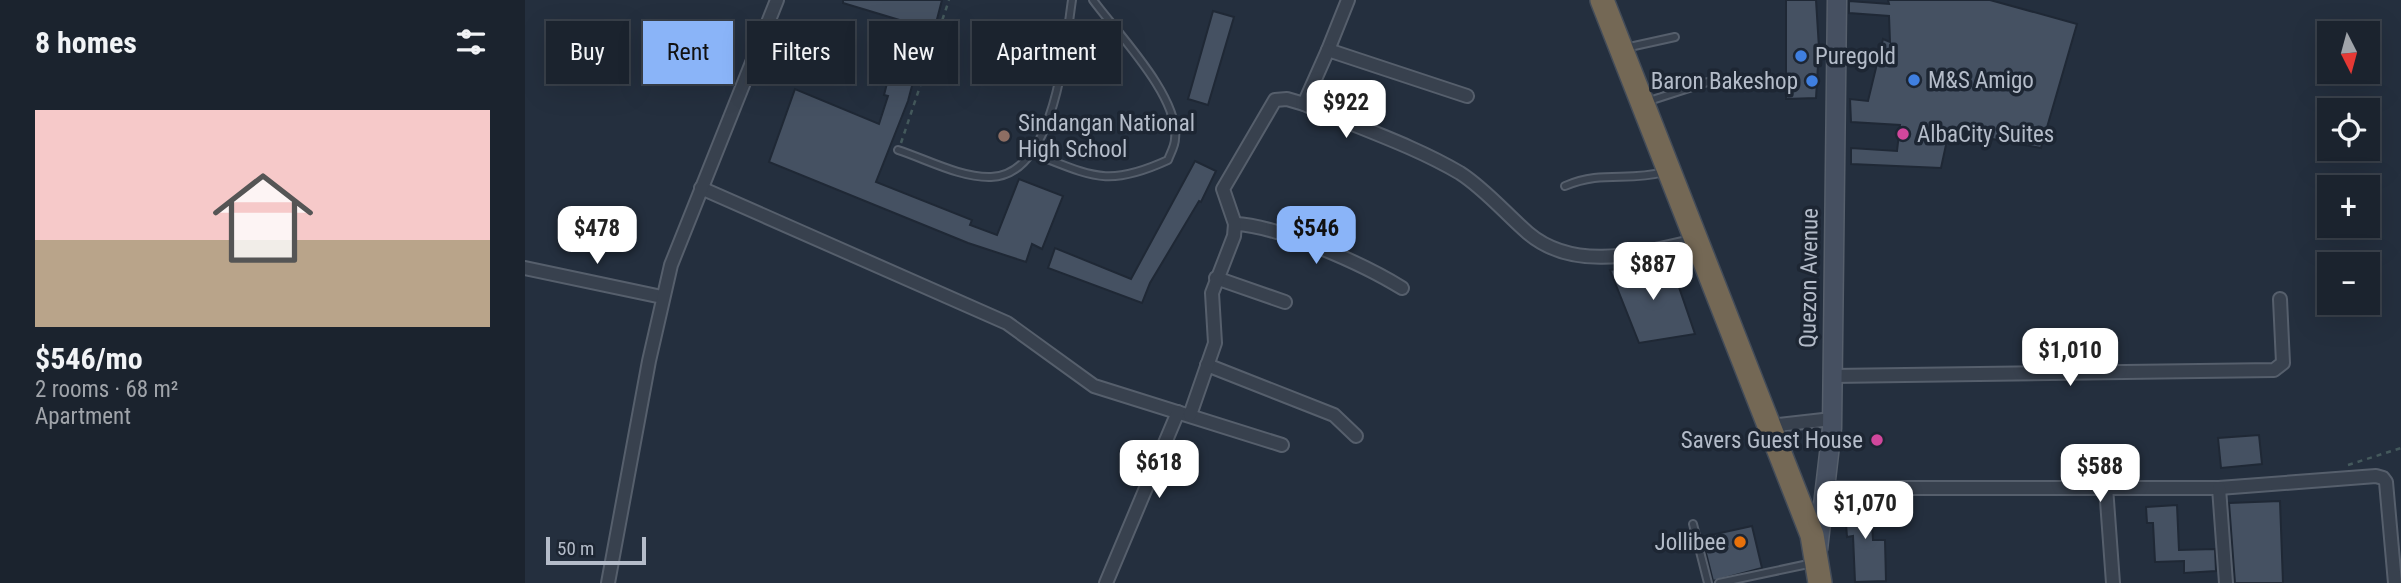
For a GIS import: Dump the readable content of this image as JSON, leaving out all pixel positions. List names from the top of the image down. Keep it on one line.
{"streets":{"street":["Quezon Avenue"]},"places":["Puregold","M&S Amigo","Baron Bakeshop","AlbaCity Suites","Sindangan National High School","Savers Guest House","Jollibee"],"scale_bar":"50 m","north":"bottom","page":{"heading":"8 homes","map_buttons":["+","−"],"chip":["Buy","Rent","Filters","New","Apartment"],"price":["$922","$478","$546","$887","$1,010","$618","$588","$1,070"],"list":[{"name":"$546/mo","note":"2 rooms · 68 m² · Apartment"}],"scale":"50 m"}}
